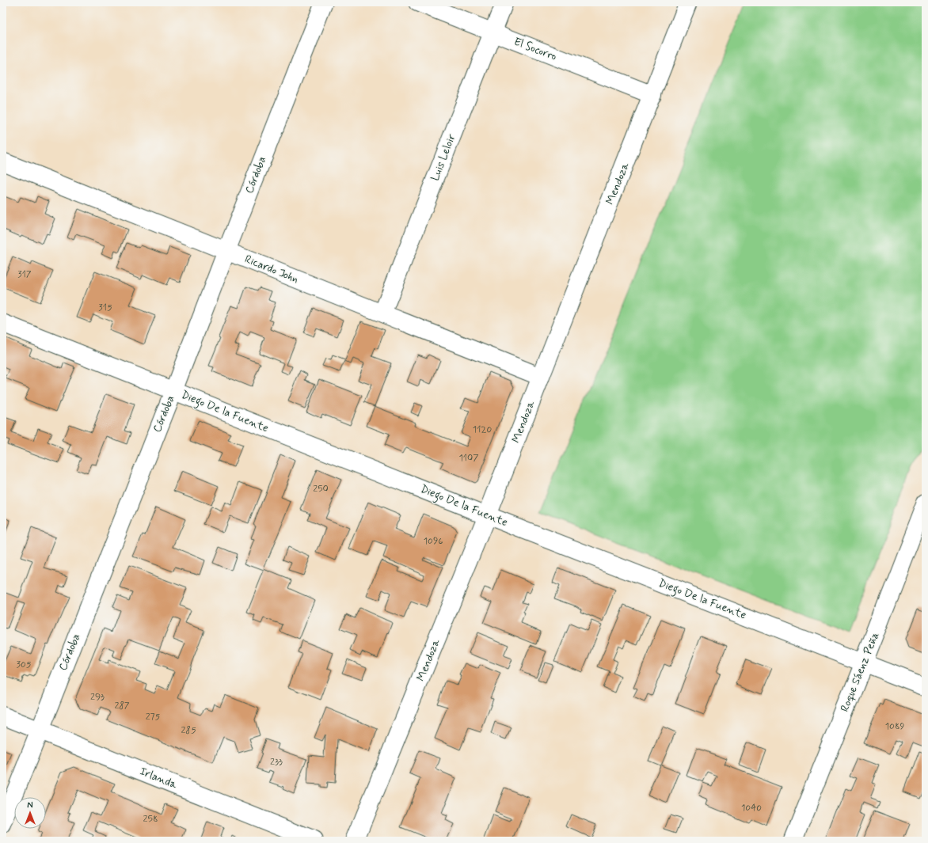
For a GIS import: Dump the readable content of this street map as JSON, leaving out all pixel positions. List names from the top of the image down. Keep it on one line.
{"streets":{"street":["El Socorro","Luis Leloir","Córdoba","Mendoza","Ricardo John","Diego De la Fuente","Roque Sáenz Peña","Irlanda"]},"crossings":[["El Socorro","Luis Leloir"],["El Socorro","Mendoza"],["Luis Leloir","Ricardo John"],["Córdoba","Ricardo John"],["Córdoba","Diego De la Fuente"],["Córdoba","Irlanda"],["Mendoza","Ricardo John"],["Mendoza","Diego De la Fuente"],["Diego De la Fuente","Roque Sáenz Peña"]],"house_numbers":["317","315","1120","1107","250","1096","305","293","287","275","1089","285","233","1040","258"],"north":"top"}
